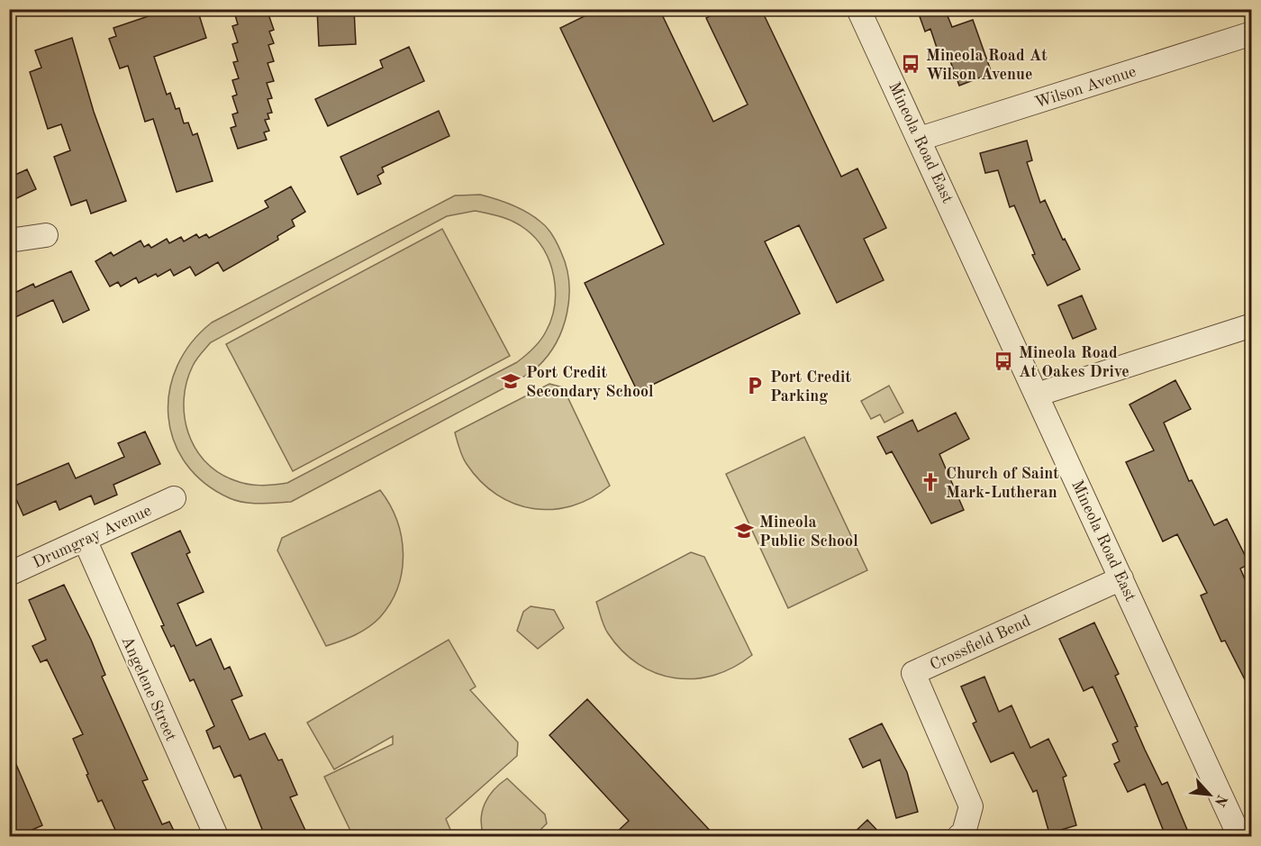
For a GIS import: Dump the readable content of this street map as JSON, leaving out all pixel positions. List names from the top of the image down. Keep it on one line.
{"streets":{"street":["Wilson Avenue","Mineola Road East","Drumgray Avenue","Crossfield Bend","Angelene Street"]},"crossings":[["Wilson Avenue","Mineola Road East"],["Mineola Road East","Crossfield Bend"],["Drumgray Avenue","Angelene Street"]],"places":{"bus stop":["Mineola Road At Wilson Avenue","Mineola Road At Oakes Drive"],"school or university":["Port Credit Secondary School","Mineola Public School"],"parking":["Port Credit Parking"],"church":["Church of Saint Mark-Lutheran"]},"north":"bottom right"}
